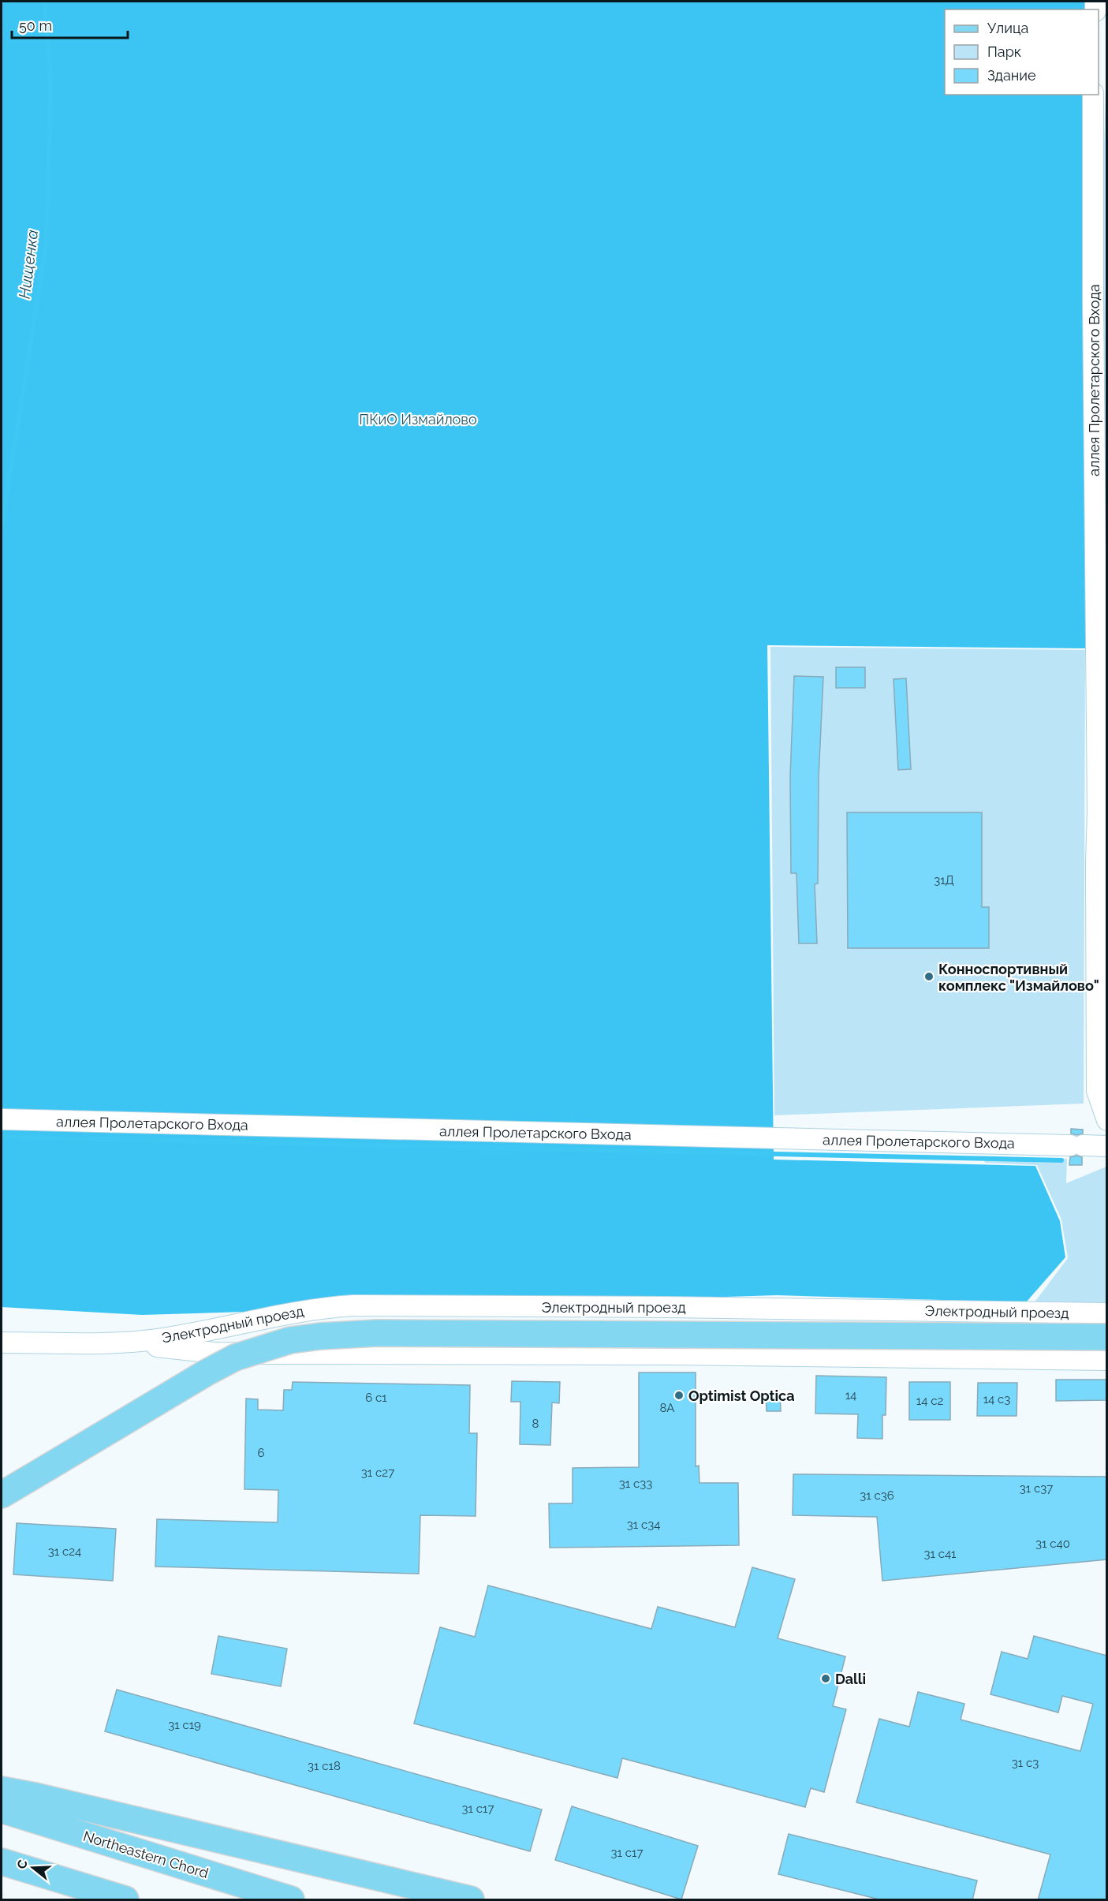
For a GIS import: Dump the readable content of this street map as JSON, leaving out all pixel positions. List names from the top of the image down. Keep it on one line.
{"streets":{"main road":["Northeastern Chord"],"street":["аллея Пролетарского Входа","Электродный проезд"]},"water":["Нищенка"],"parks":["ПКиО Измайлово"],"places":["Конноспортивный комплекс \"Измайлово\"","Optimist Optica","Dalli"],"house_numbers":["31Д","14","6 с1","14 с3","14 с2","8А","8","6","31 с27","31 с33","31 с37","31 с36","31 с34","31 с40","31 с24","31 с41","31 с19","31 с3","31 с18","31 с17","31 с17"],"legend":["Улица","Парк","Здание"],"scale_bar":"50 m","north":"left"}
